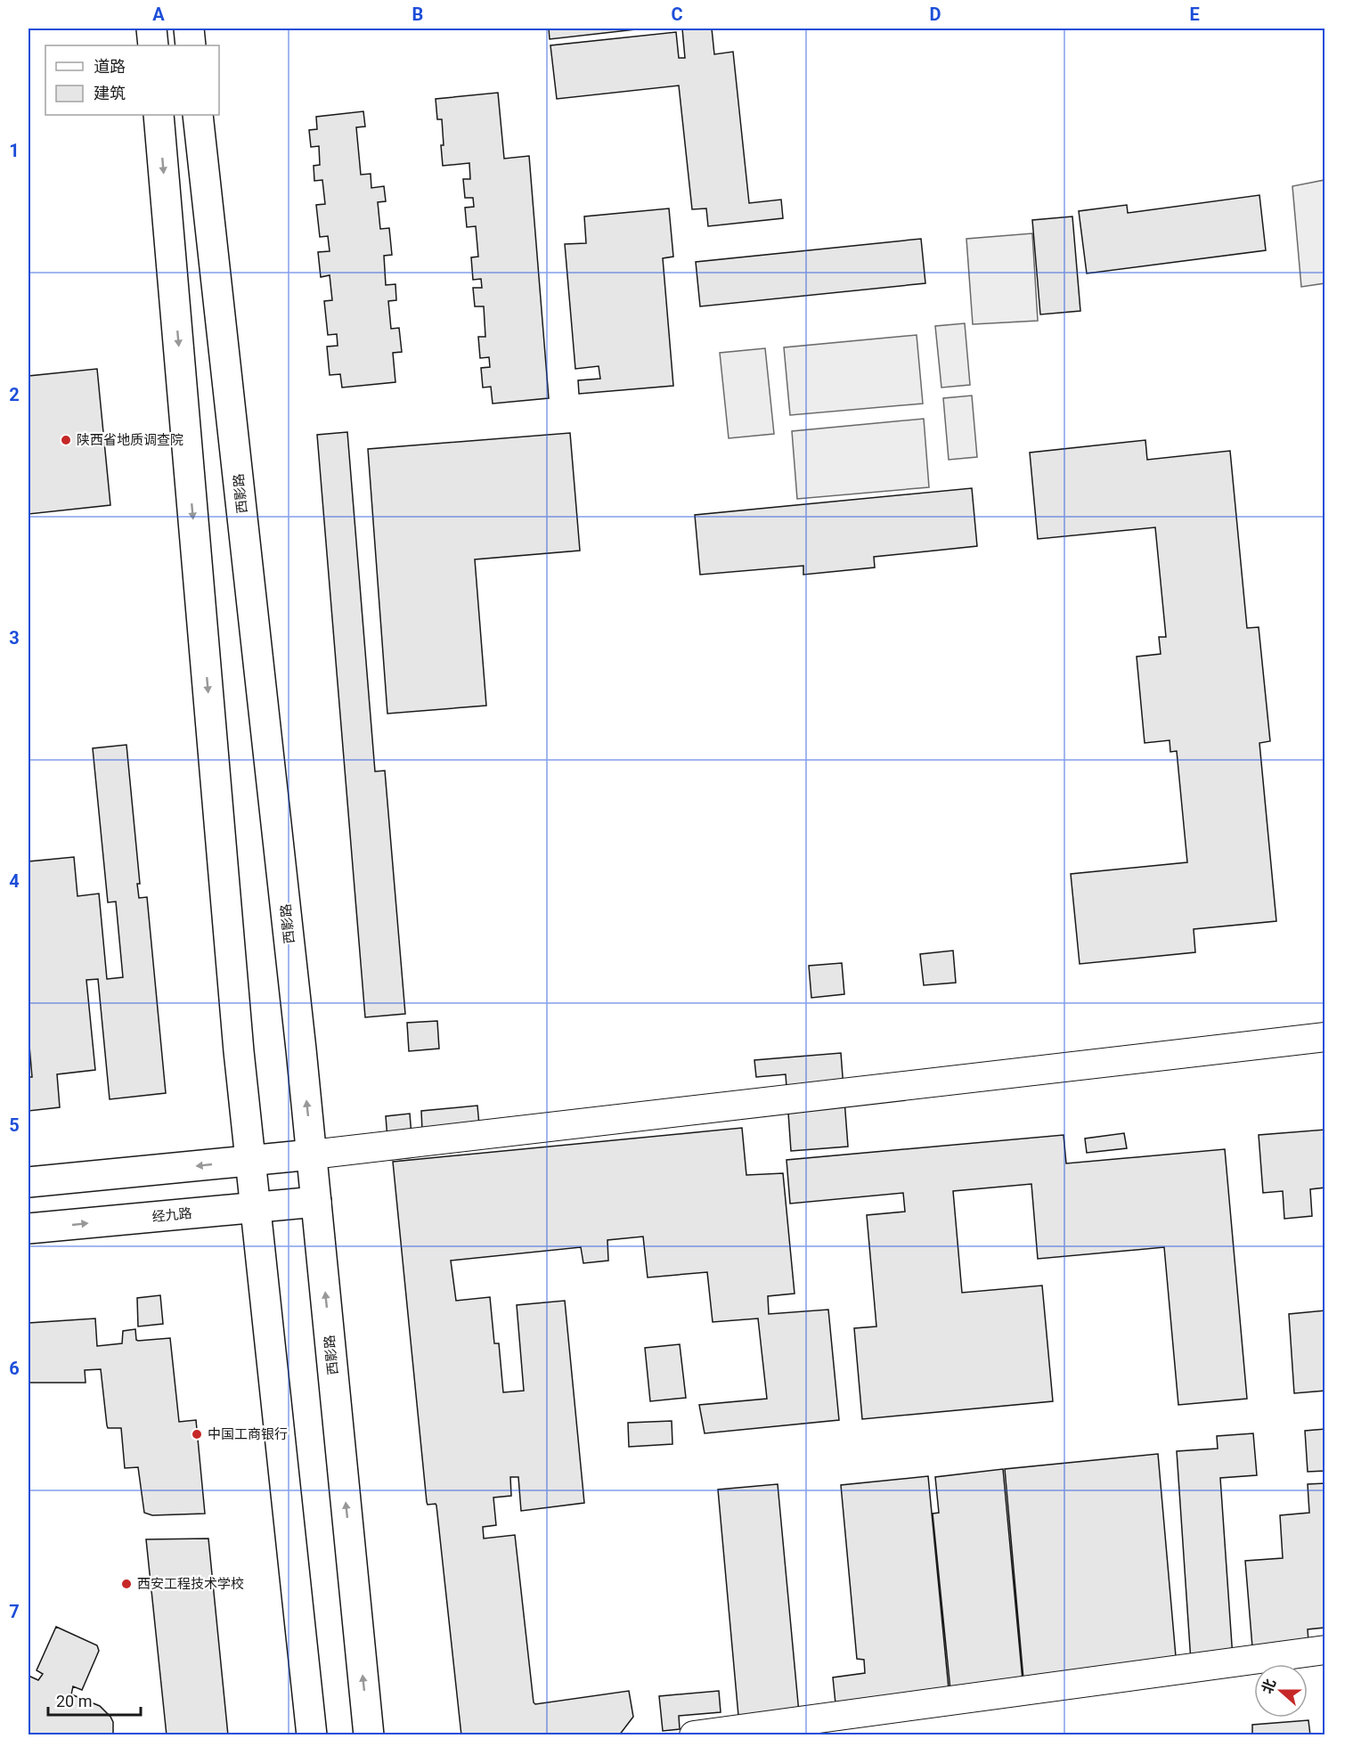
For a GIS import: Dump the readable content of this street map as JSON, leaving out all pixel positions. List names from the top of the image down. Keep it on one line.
{"streets":{"main road":["西影路","经九路"]},"crossings":[["西影路","经九路"]],"places":["陕西省地质调查院","中国工商银行","西安工程技术学校"],"legend":["道路","建筑"],"scale_bar":"20 m","north":"left","grid":{"columns":["A","B","C","D","E"],"rows":["1","2","3","4","5","6","7"]}}
